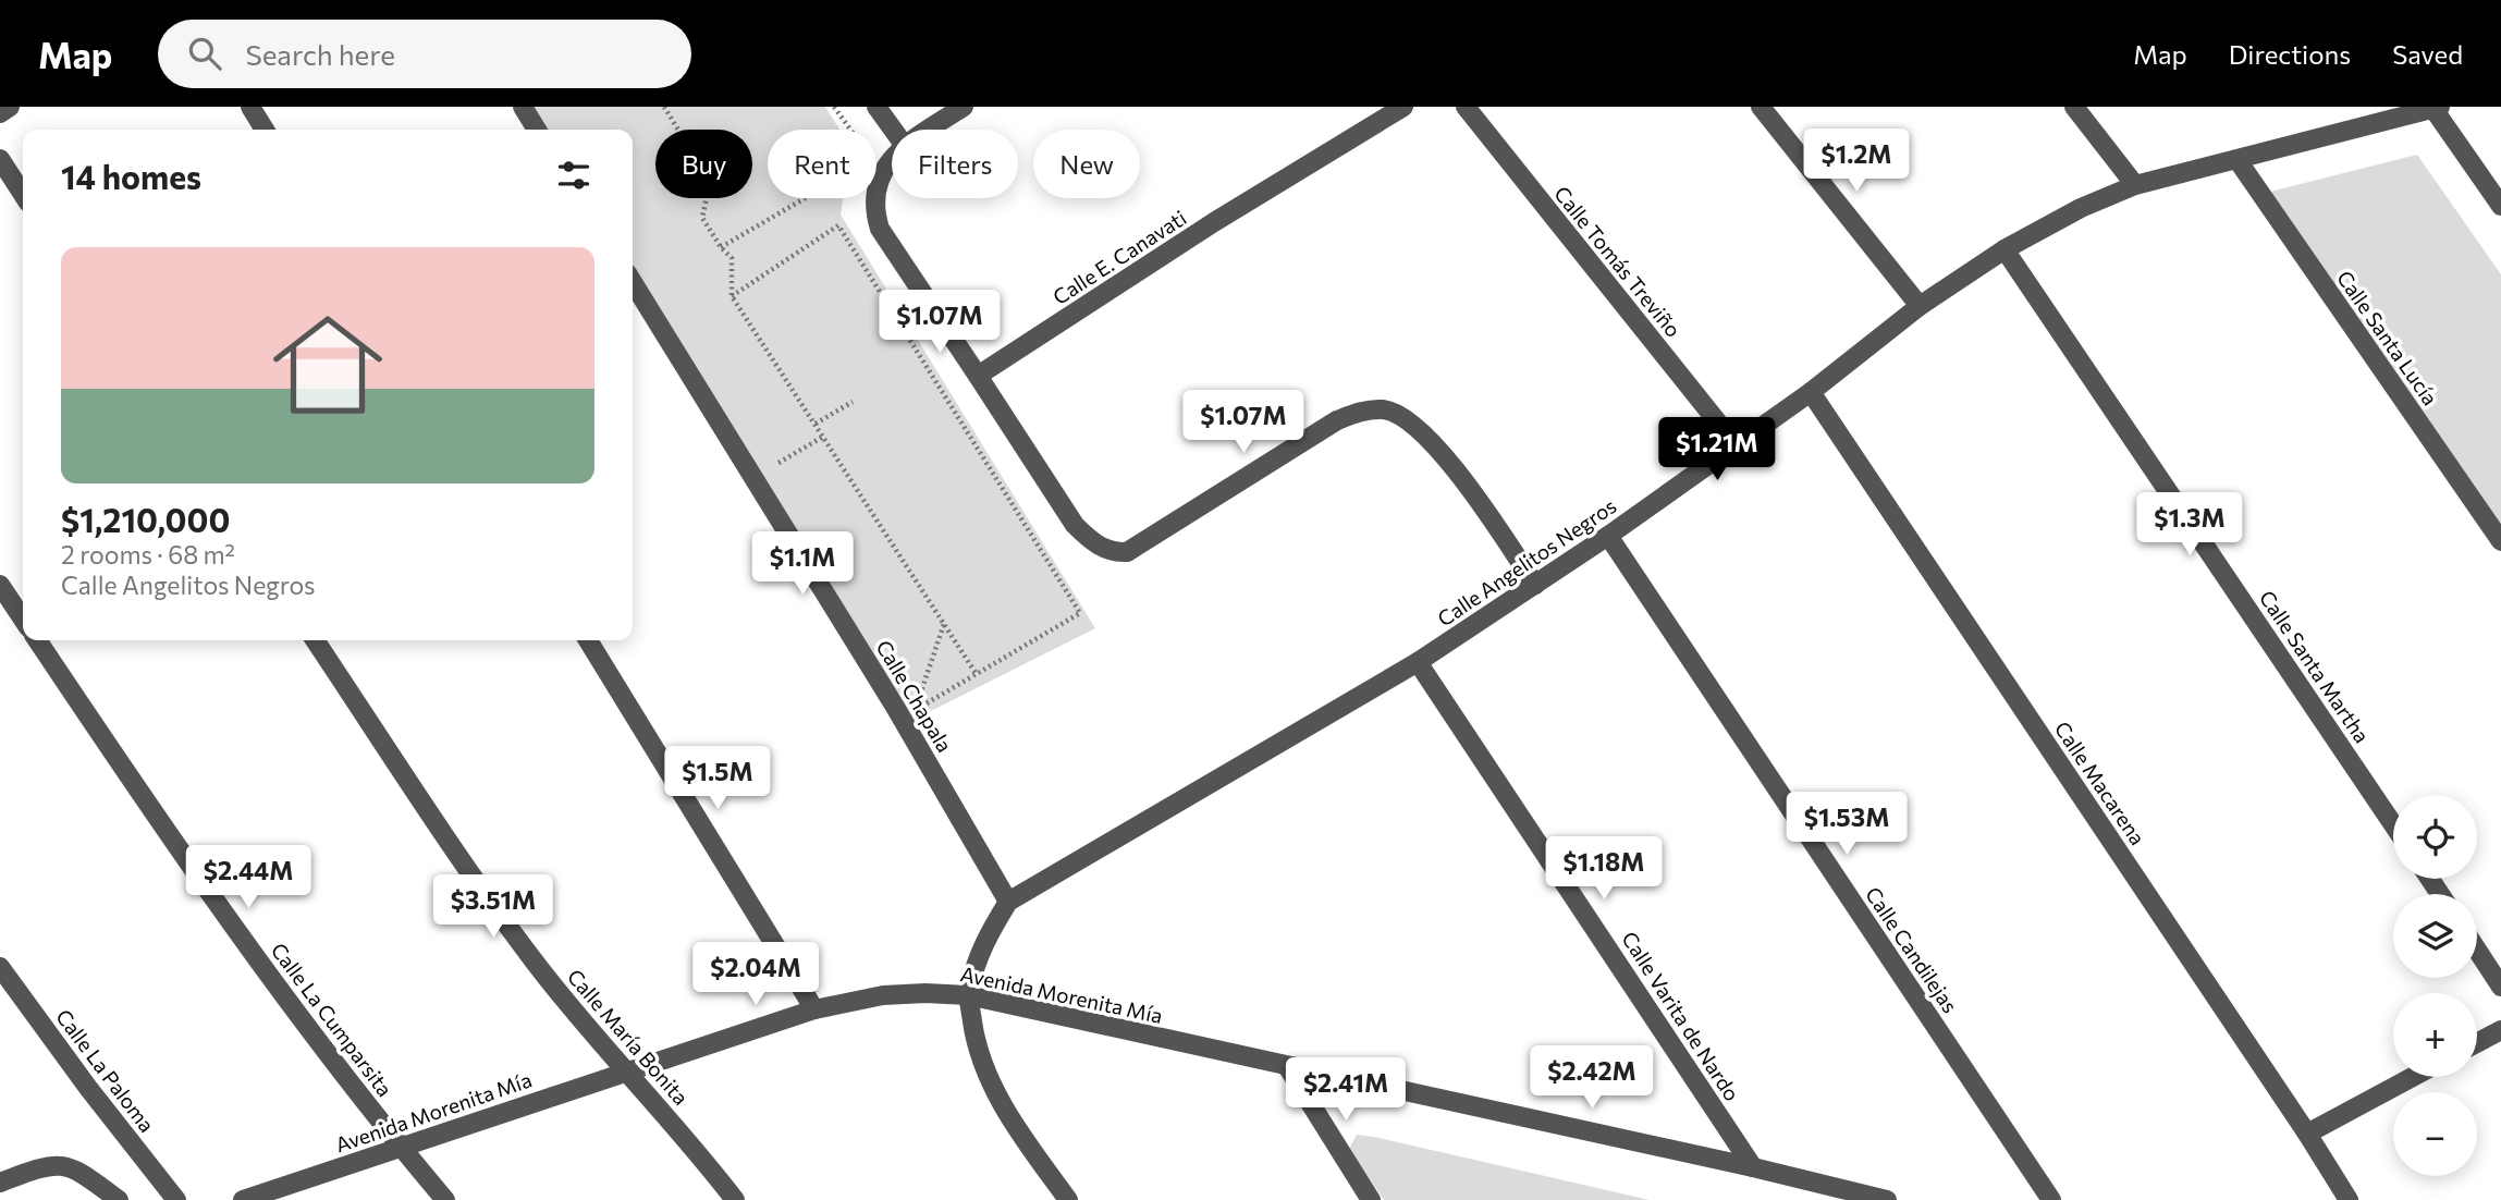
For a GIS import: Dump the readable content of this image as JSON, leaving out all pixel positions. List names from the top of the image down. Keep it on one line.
{"streets":{"street":["Calle E. Canavati","Calle Tomás Treviño","Calle Santa Lucía","Calle Angelitos Negros","Calle Santa Martha","Calle Chapala","Calle Macarena","Calle Candilejas","Avenida Morenita Mía","Calle Varita de Nardo","Calle La Cumparsita","Calle María Bonita","Calle La Paloma"]},"crossings":[["Calle Tomás Treviño","Calle Angelitos Negros"],["Calle Santa Lucía","Calle Angelitos Negros"],["Calle Angelitos Negros","Calle Santa Martha"],["Calle Angelitos Negros","Calle Chapala"],["Calle Angelitos Negros","Calle Macarena"],["Calle Angelitos Negros","Calle Candilejas"],["Calle Angelitos Negros","Calle Varita de Nardo"],["Avenida Morenita Mía","Calle Varita de Nardo"],["Avenida Morenita Mía","Calle La Cumparsita"],["Avenida Morenita Mía","Calle María Bonita"]],"page":{"header":"Map","search":"Search here","nav":["Map","Directions","Saved"],"price":["$1.2M","$1.07M","$1.07M","$1.21M","$1.3M","$1.1M","$1.5M","$1.53M","$1.18M","$2.44M","$3.51M","$2.04M","$2.42M","$2.41M"],"chip":["Buy","Rent","Filters","New"],"heading":"14 homes","list":[{"name":"$1,210,000","note":"2 rooms · 68 m² · Calle Angelitos Negros"}],"map_buttons":["+","−"]}}
